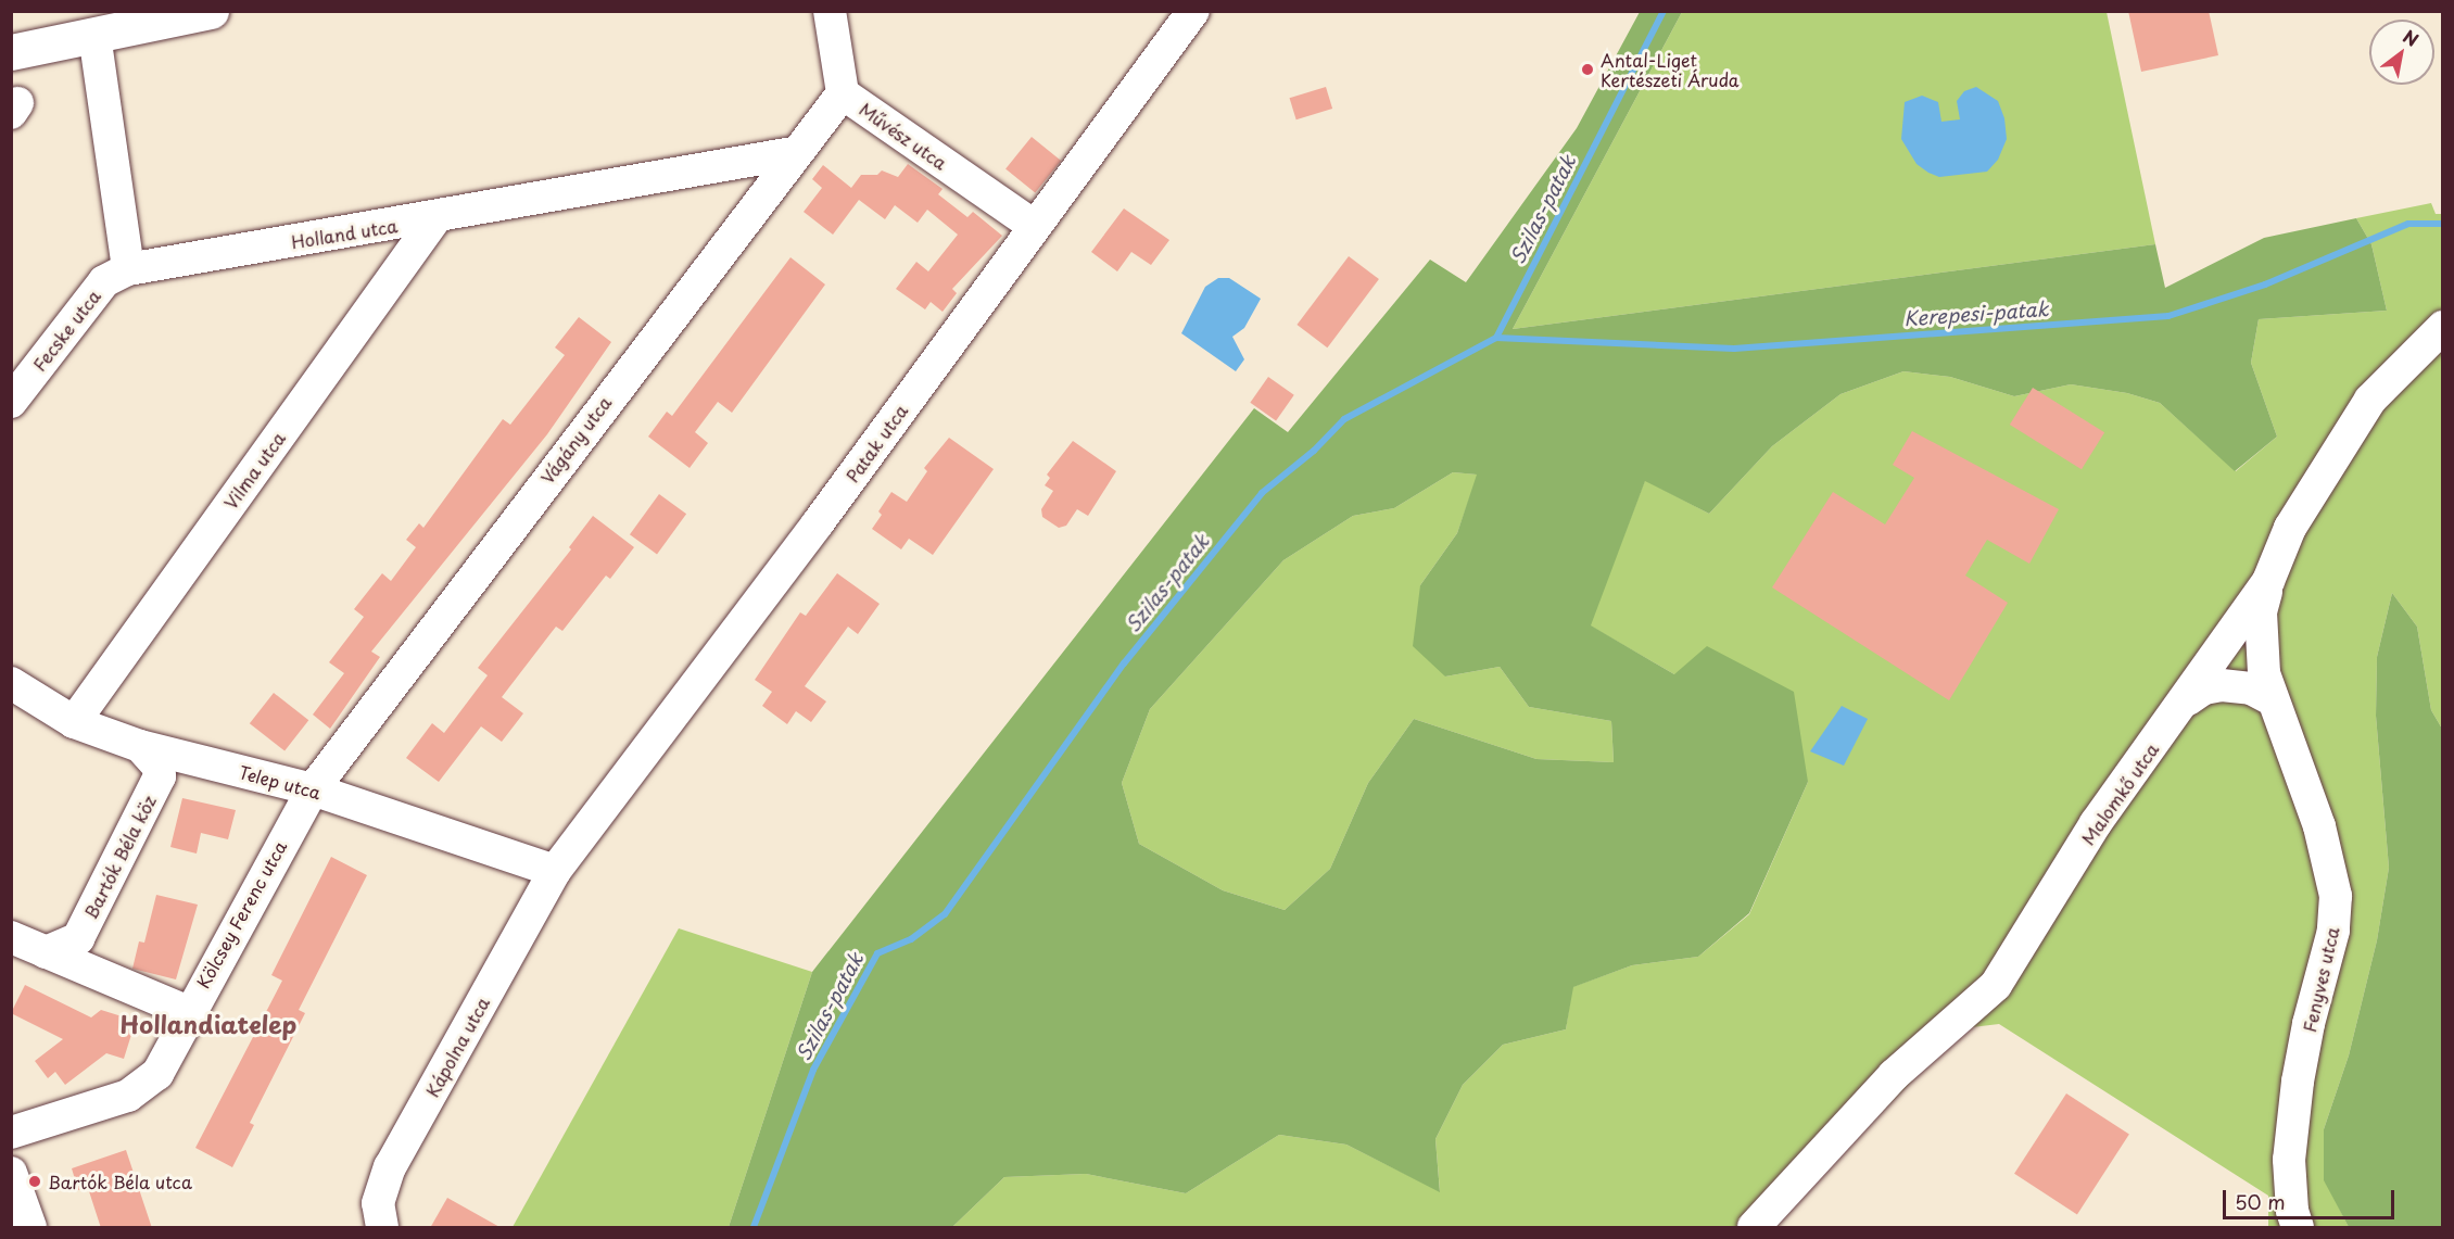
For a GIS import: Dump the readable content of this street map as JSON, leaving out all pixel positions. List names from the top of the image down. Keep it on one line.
{"streets":{"street":["Művész utca","Holland utca","Fecske utca","Vágány utca","Patak utca","Vilma utca","Telep utca","Malomkő utca","Bartók Béla köz","Kölcsey Ferenc utca","Fenyves utca","Kápolna utca"]},"crossings":[["Művész utca","Vágány utca"],["Művész utca","Patak utca"],["Holland utca","Fecske utca"],["Holland utca","Vágány utca"],["Holland utca","Vilma utca"],["Vágány utca","Telep utca"],["Vágány utca","Kölcsey Ferenc utca"],["Patak utca","Telep utca"],["Patak utca","Kápolna utca"],["Vilma utca","Telep utca"],["Telep utca","Bartók Béla köz"],["Telep utca","Kölcsey Ferenc utca"],["Telep utca","Kápolna utca"],["Malomkő utca","Fenyves utca"]],"districts":["Hollandiatelep"],"water":["Szilas-patak","Kerepesi-patak"],"places":["Antal-Liget Kertészeti Áruda","Bartók Béla utca"],"scale_bar":"50 m","north":"top right"}
